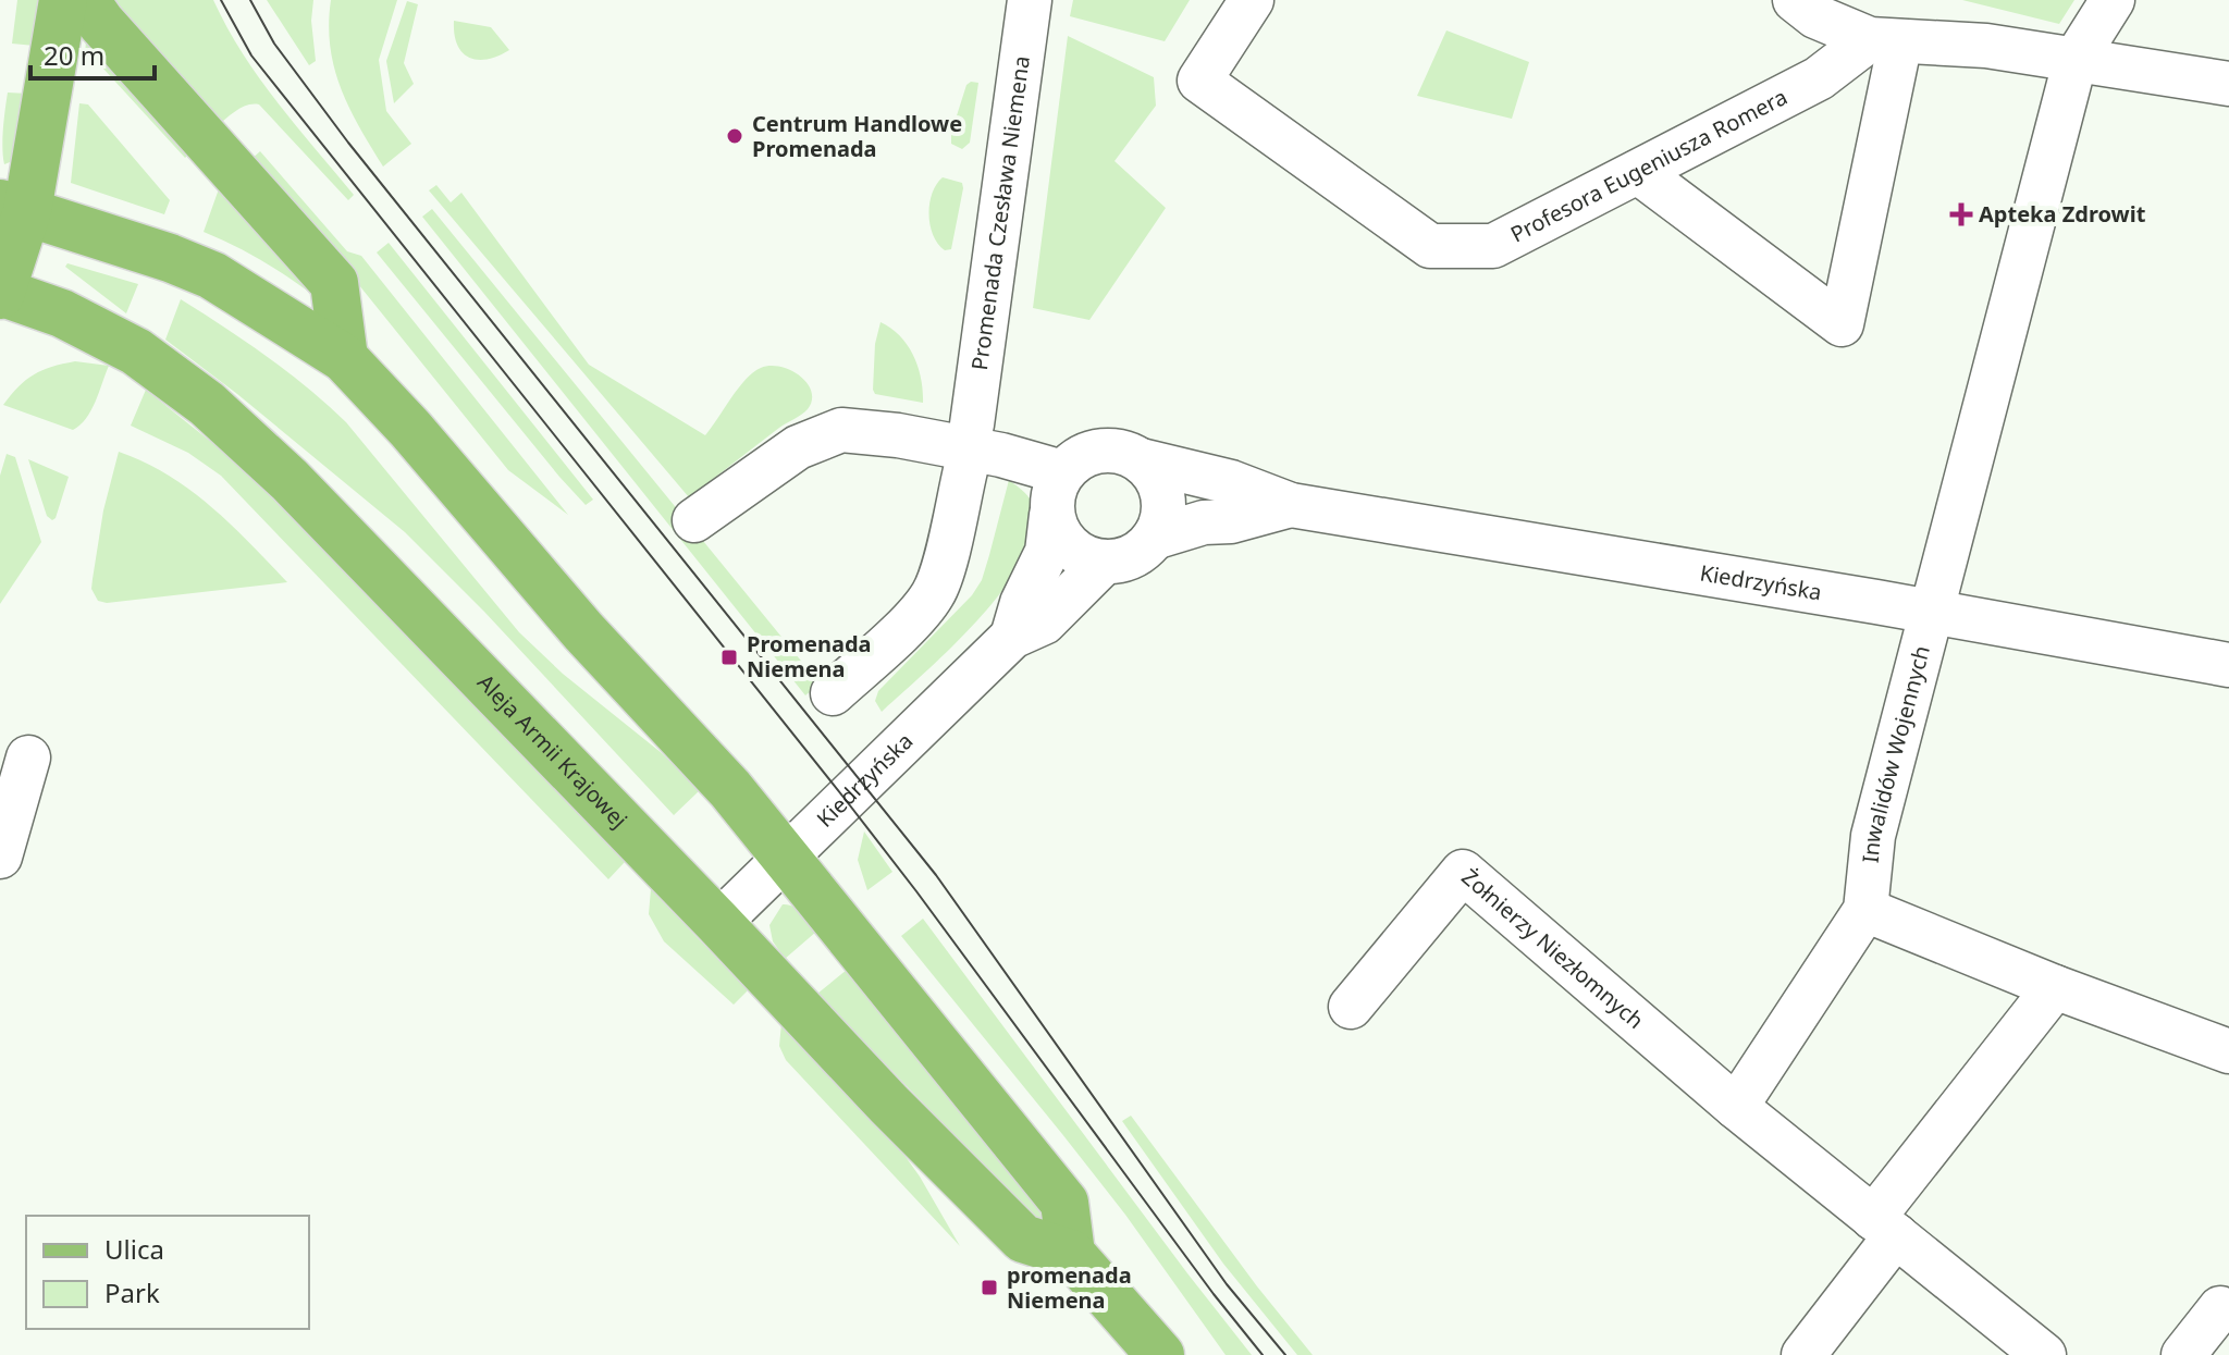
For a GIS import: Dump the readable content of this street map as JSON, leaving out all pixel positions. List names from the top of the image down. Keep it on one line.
{"streets":{"main road":["Aleja Armii Krajowej"],"street":["Profesora Eugeniusza Romera","Promenada Czesława Niemena","Kiedrzyńska","Inwalidów Wojennych","Żołnierzy Niezłomnych"]},"crossings":[["Kiedrzyńska","Aleja Armii Krajowej"],["Kiedrzyńska","Inwalidów Wojennych"],["Inwalidów Wojennych","Żołnierzy Niezłomnych"]],"places":{"other":["Centrum Handlowe Promenada"],"health":["Apteka Zdrowit"],"transit":["Promenada Niemena","promenada Niemena"]},"legend":["Ulica","Park"],"scale_bar":"20 m"}
